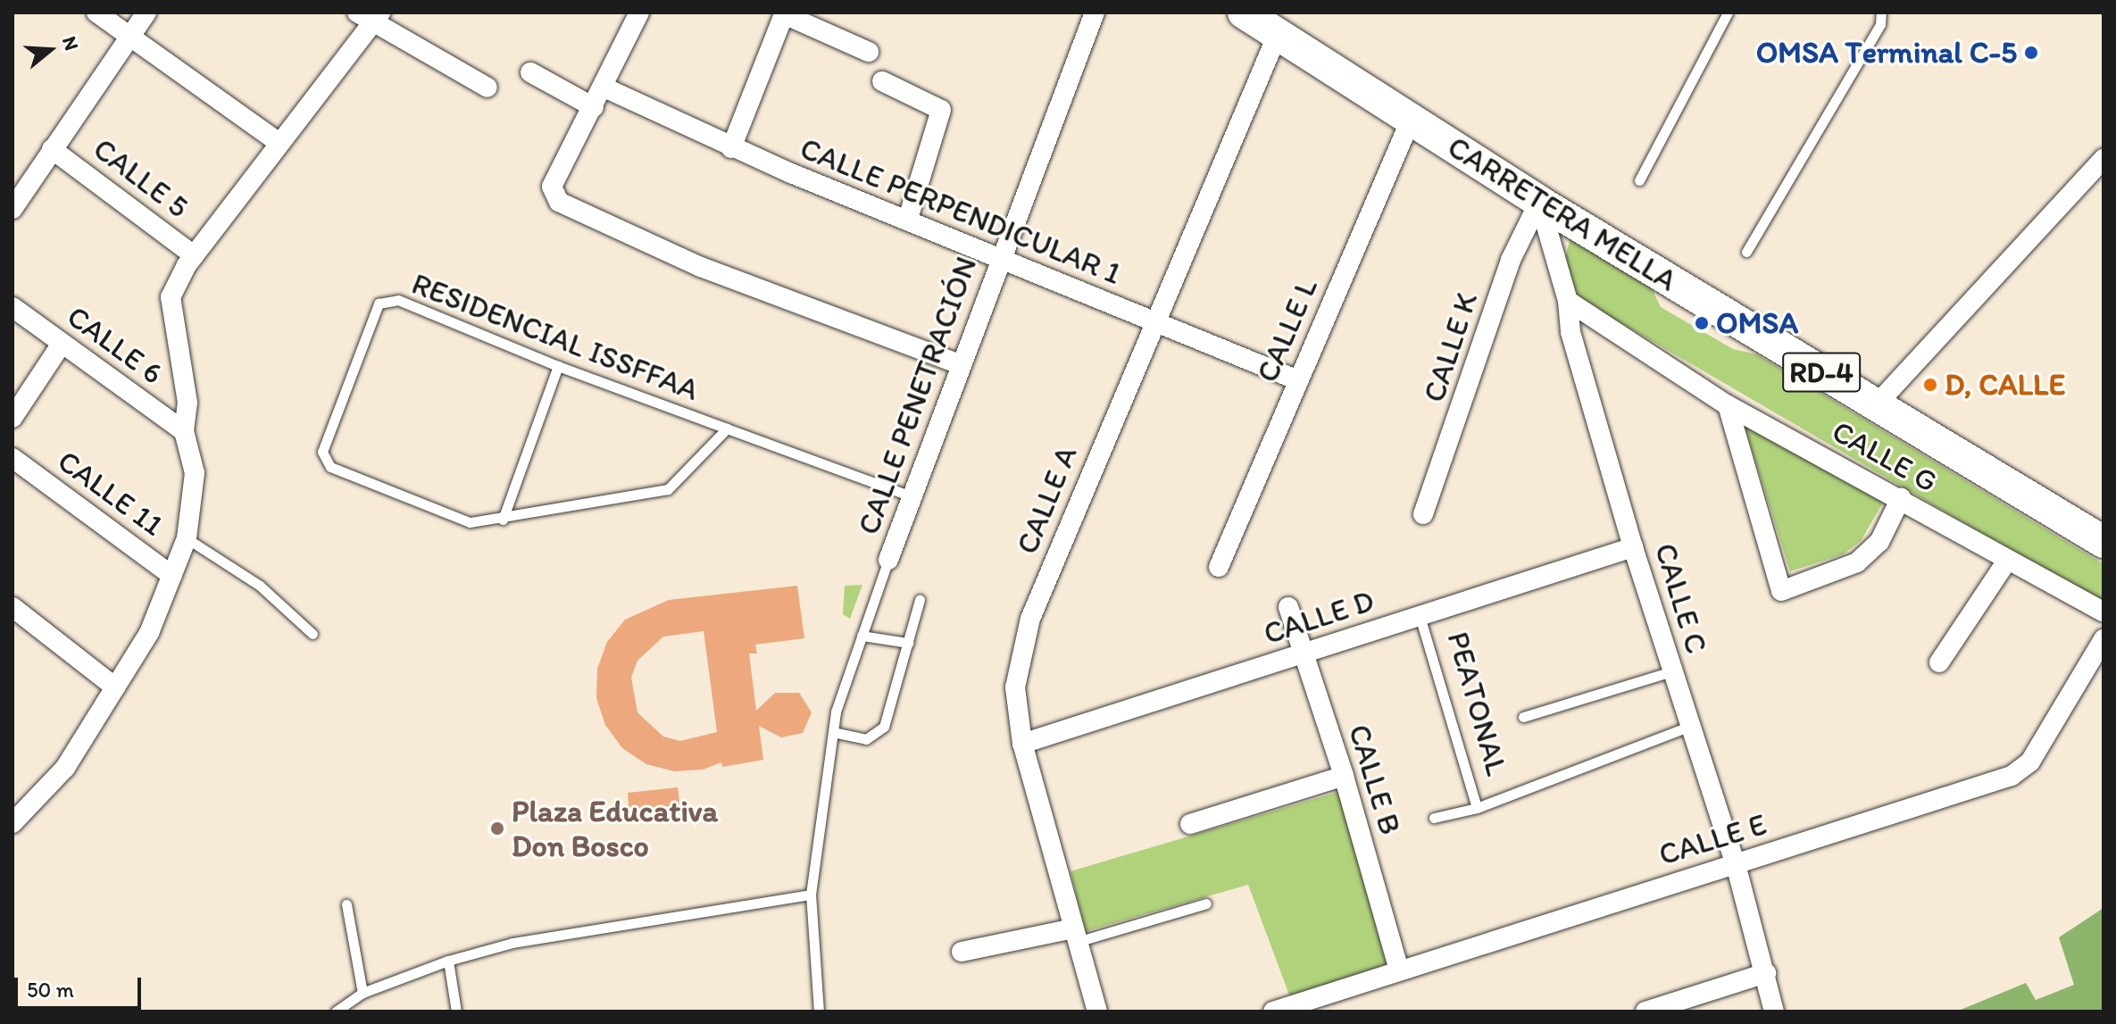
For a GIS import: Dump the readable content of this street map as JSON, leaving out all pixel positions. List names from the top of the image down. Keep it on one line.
{"streets":{"main road":["CARRETERA MELLA","RD-4"],"street":["CALLE 5","CALLE PERPENDICULAR 1","CALLE L","CALLE 6","CALLE K","CALLE PENETRACIÓN","CALLE G","CALLE 11","CALLE A","CALLE C","CALLE D","CALLE B","CALLE E"],"lane":["RESIDENCIAL ISSFFAA","PEATONAL"]},"crossings":[["CALLE PERPENDICULAR 1","CALLE L"],["CALLE PERPENDICULAR 1","CALLE PENETRACIÓN"],["CALLE PERPENDICULAR 1","CALLE A"],["CARRETERA MELLA","CALLE L"],["CARRETERA MELLA","CALLE K"],["CARRETERA MELLA","CALLE A"],["CARRETERA MELLA","CALLE C"],["RESIDENCIAL ISSFFAA","CALLE PENETRACIÓN"],["CALLE K","CALLE C"],["CALLE G","CALLE C"],["CALLE A","CALLE D"],["CALLE C","CALLE D"],["CALLE C","CALLE E"],["CALLE D","PEATONAL"],["CALLE D","CALLE B"],["CALLE B","CALLE E"]],"places":["OMSA Terminal C-5","OMSA","D, CALLE","Plaza Educativa Don Bosco"],"scale_bar":"50 m","north":"right"}
